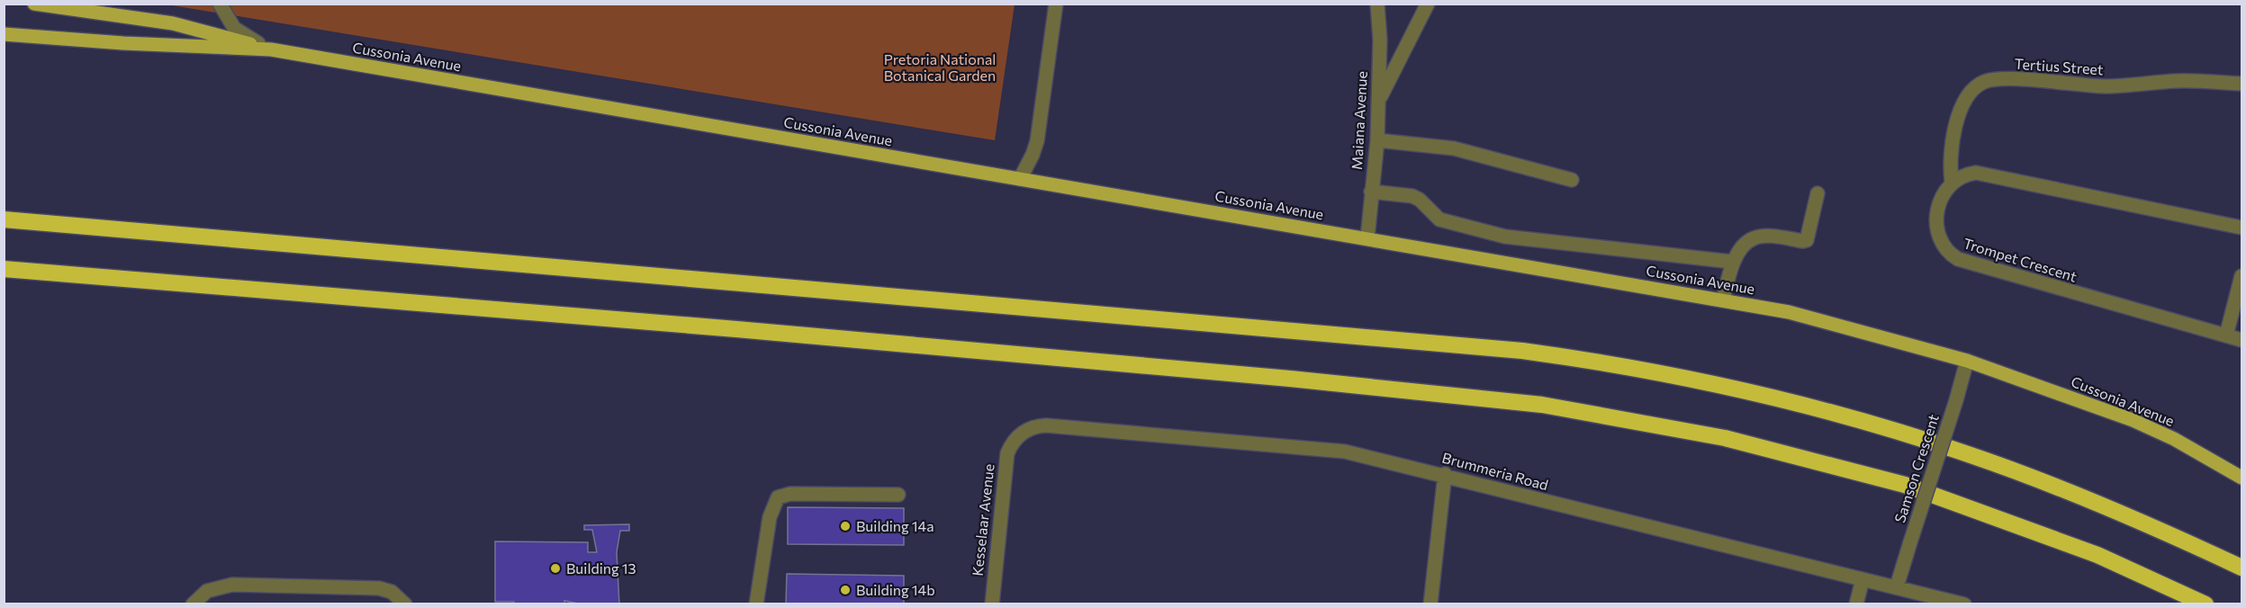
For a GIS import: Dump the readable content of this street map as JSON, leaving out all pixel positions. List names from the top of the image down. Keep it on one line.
{"streets":{"main road":["Cussonia Avenue"],"street":["Tertius Street","Maiana Avenue","Trompet Crescent","Samson Crescent","Brummeria Road","Kesselaar Avenue"]},"crossings":[["Cussonia Avenue","Maiana Avenue"],["Cussonia Avenue","Samson Crescent"],["Tertius Street","Trompet Crescent"],["Samson Crescent","Brummeria Road"],["Brummeria Road","Kesselaar Avenue"]],"parks":["Pretoria National Botanical Garden"],"places":["Building 14a","Building 13","Building 14b"]}
